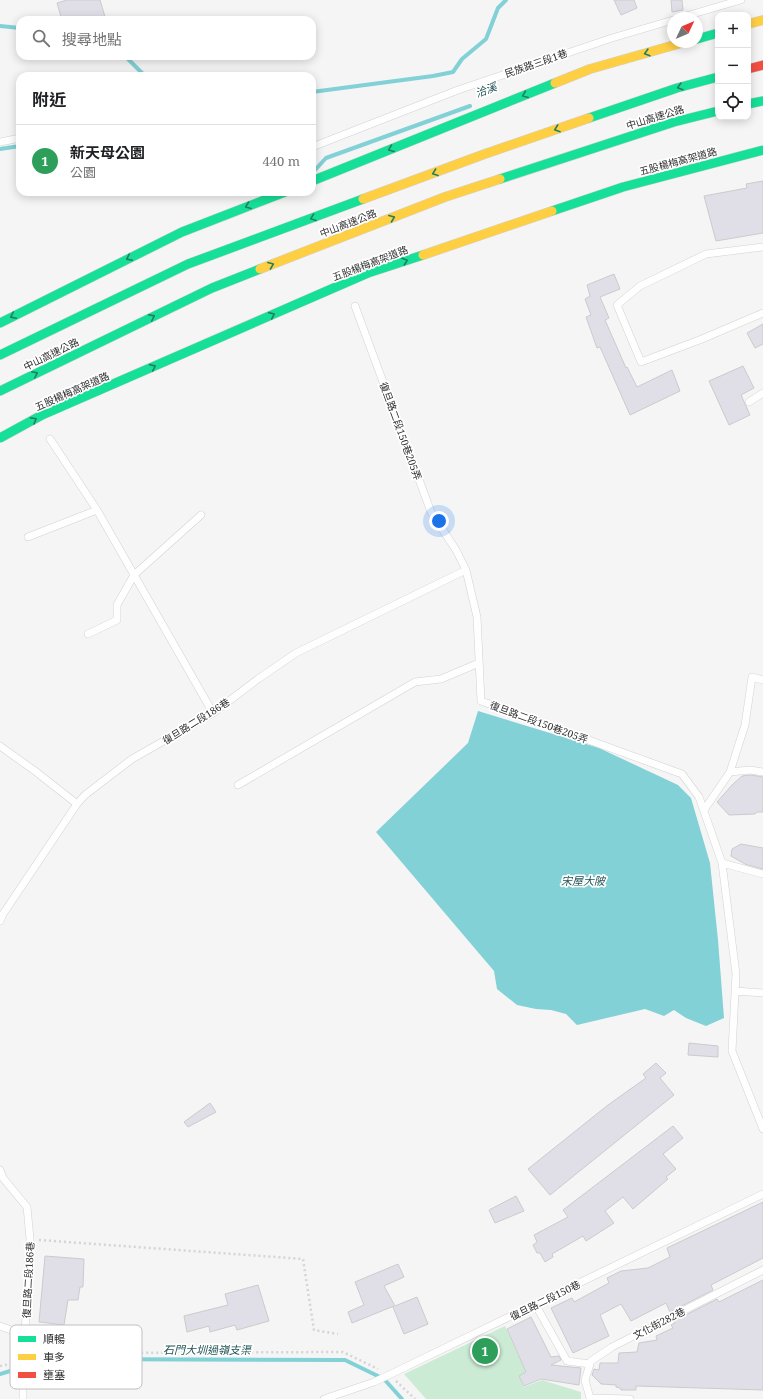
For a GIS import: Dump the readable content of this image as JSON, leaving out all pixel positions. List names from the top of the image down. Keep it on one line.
{"streets":{"highway":["中山高速公路","五股楊梅高架道路"],"lane":["民族路三段1巷","復旦路二段150巷205弄","復旦路二段186巷","復旦路二段150巷","文化街282巷"]},"crossings":[["復旦路二段150巷205弄","復旦路二段186巷"]],"one_way":["五股楊梅高架道路"],"water":["洽溪","宋屋大陂","石門大圳過嶺支渠"],"legend":["順暢","車多","壅塞"],"north":"top right","page":{"map_buttons":["+","−"],"search":"搜尋地點","heading":"附近","list":[{"mark":"1","name":"新天母公園","note":"公園","value":"440 m"}],"pins":"1"}}
